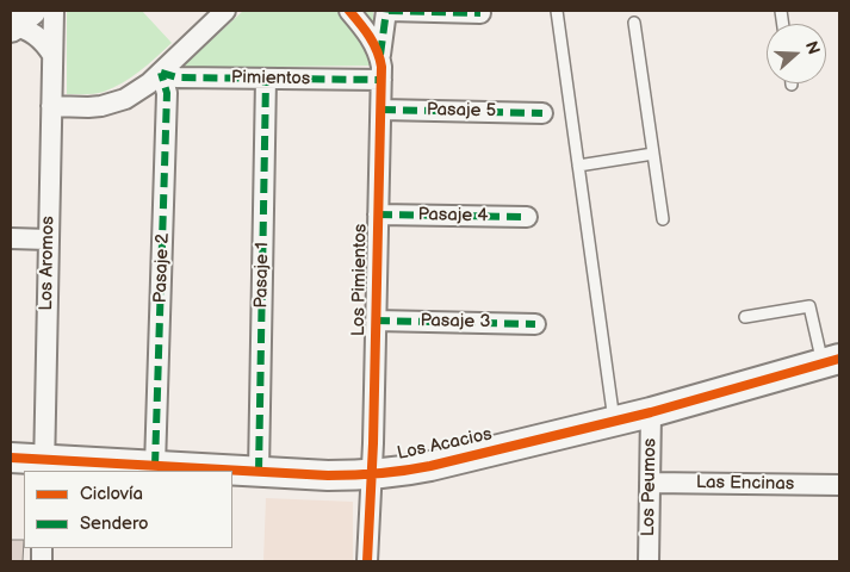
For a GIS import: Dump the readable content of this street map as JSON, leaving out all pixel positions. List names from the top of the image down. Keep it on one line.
{"streets":{"street":["Pimientos","Pasaje 5","Pasaje 4","Los Aromos","Pasaje 2","Pasaje 1","Los Pimientos","Pasaje 3","Los Acacios","Las Encinas","Los Peumos"]},"crossings":[["Pimientos","Pasaje 2"],["Pimientos","Pasaje 1"],["Pimientos","Los Pimientos"],["Pasaje 5","Los Pimientos"],["Pasaje 4","Los Pimientos"],["Los Aromos","Los Acacios"],["Pasaje 2","Los Acacios"],["Pasaje 1","Los Acacios"],["Los Pimientos","Pasaje 3"],["Los Pimientos","Los Acacios"],["Los Acacios","Los Peumos"],["Las Encinas","Los Peumos"]],"legend":["Ciclovía","Sendero"],"north":"right"}
